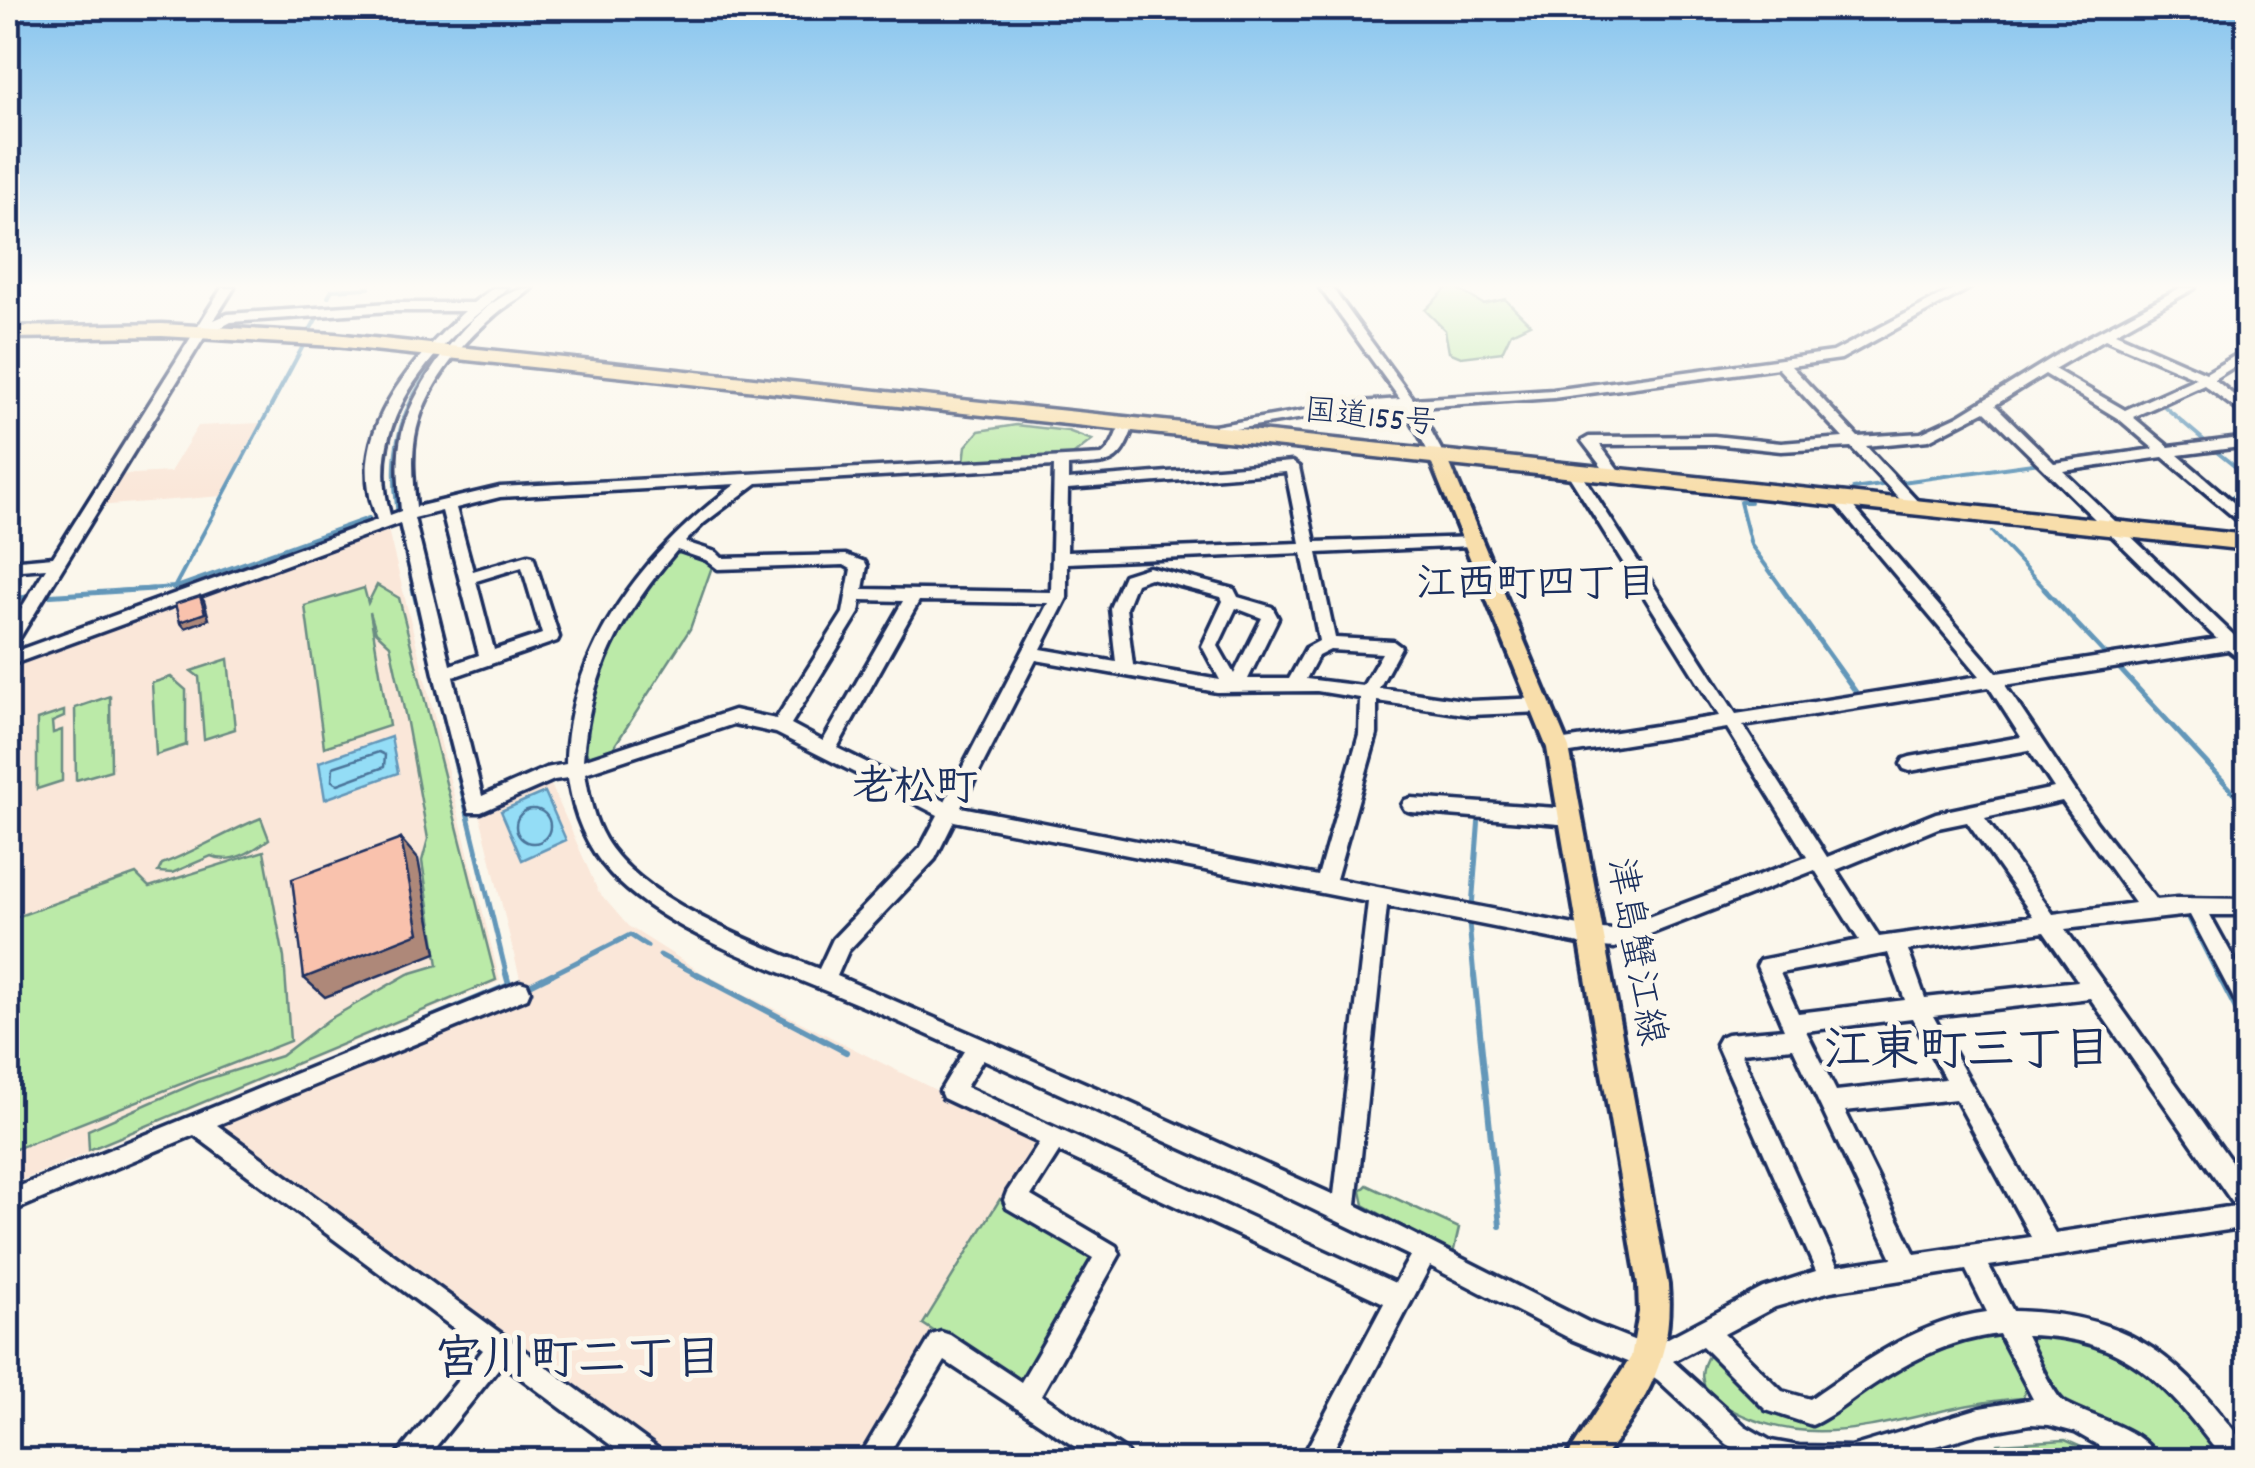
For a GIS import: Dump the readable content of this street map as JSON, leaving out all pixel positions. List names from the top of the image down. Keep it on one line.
{"streets":{"highway":["国道155号"],"main road":["津島蟹江線"]},"crossings":[["国道155号","津島蟹江線"]],"districts":["江西町四丁目","老松町","江東町三丁目","宮川町二丁目"]}
